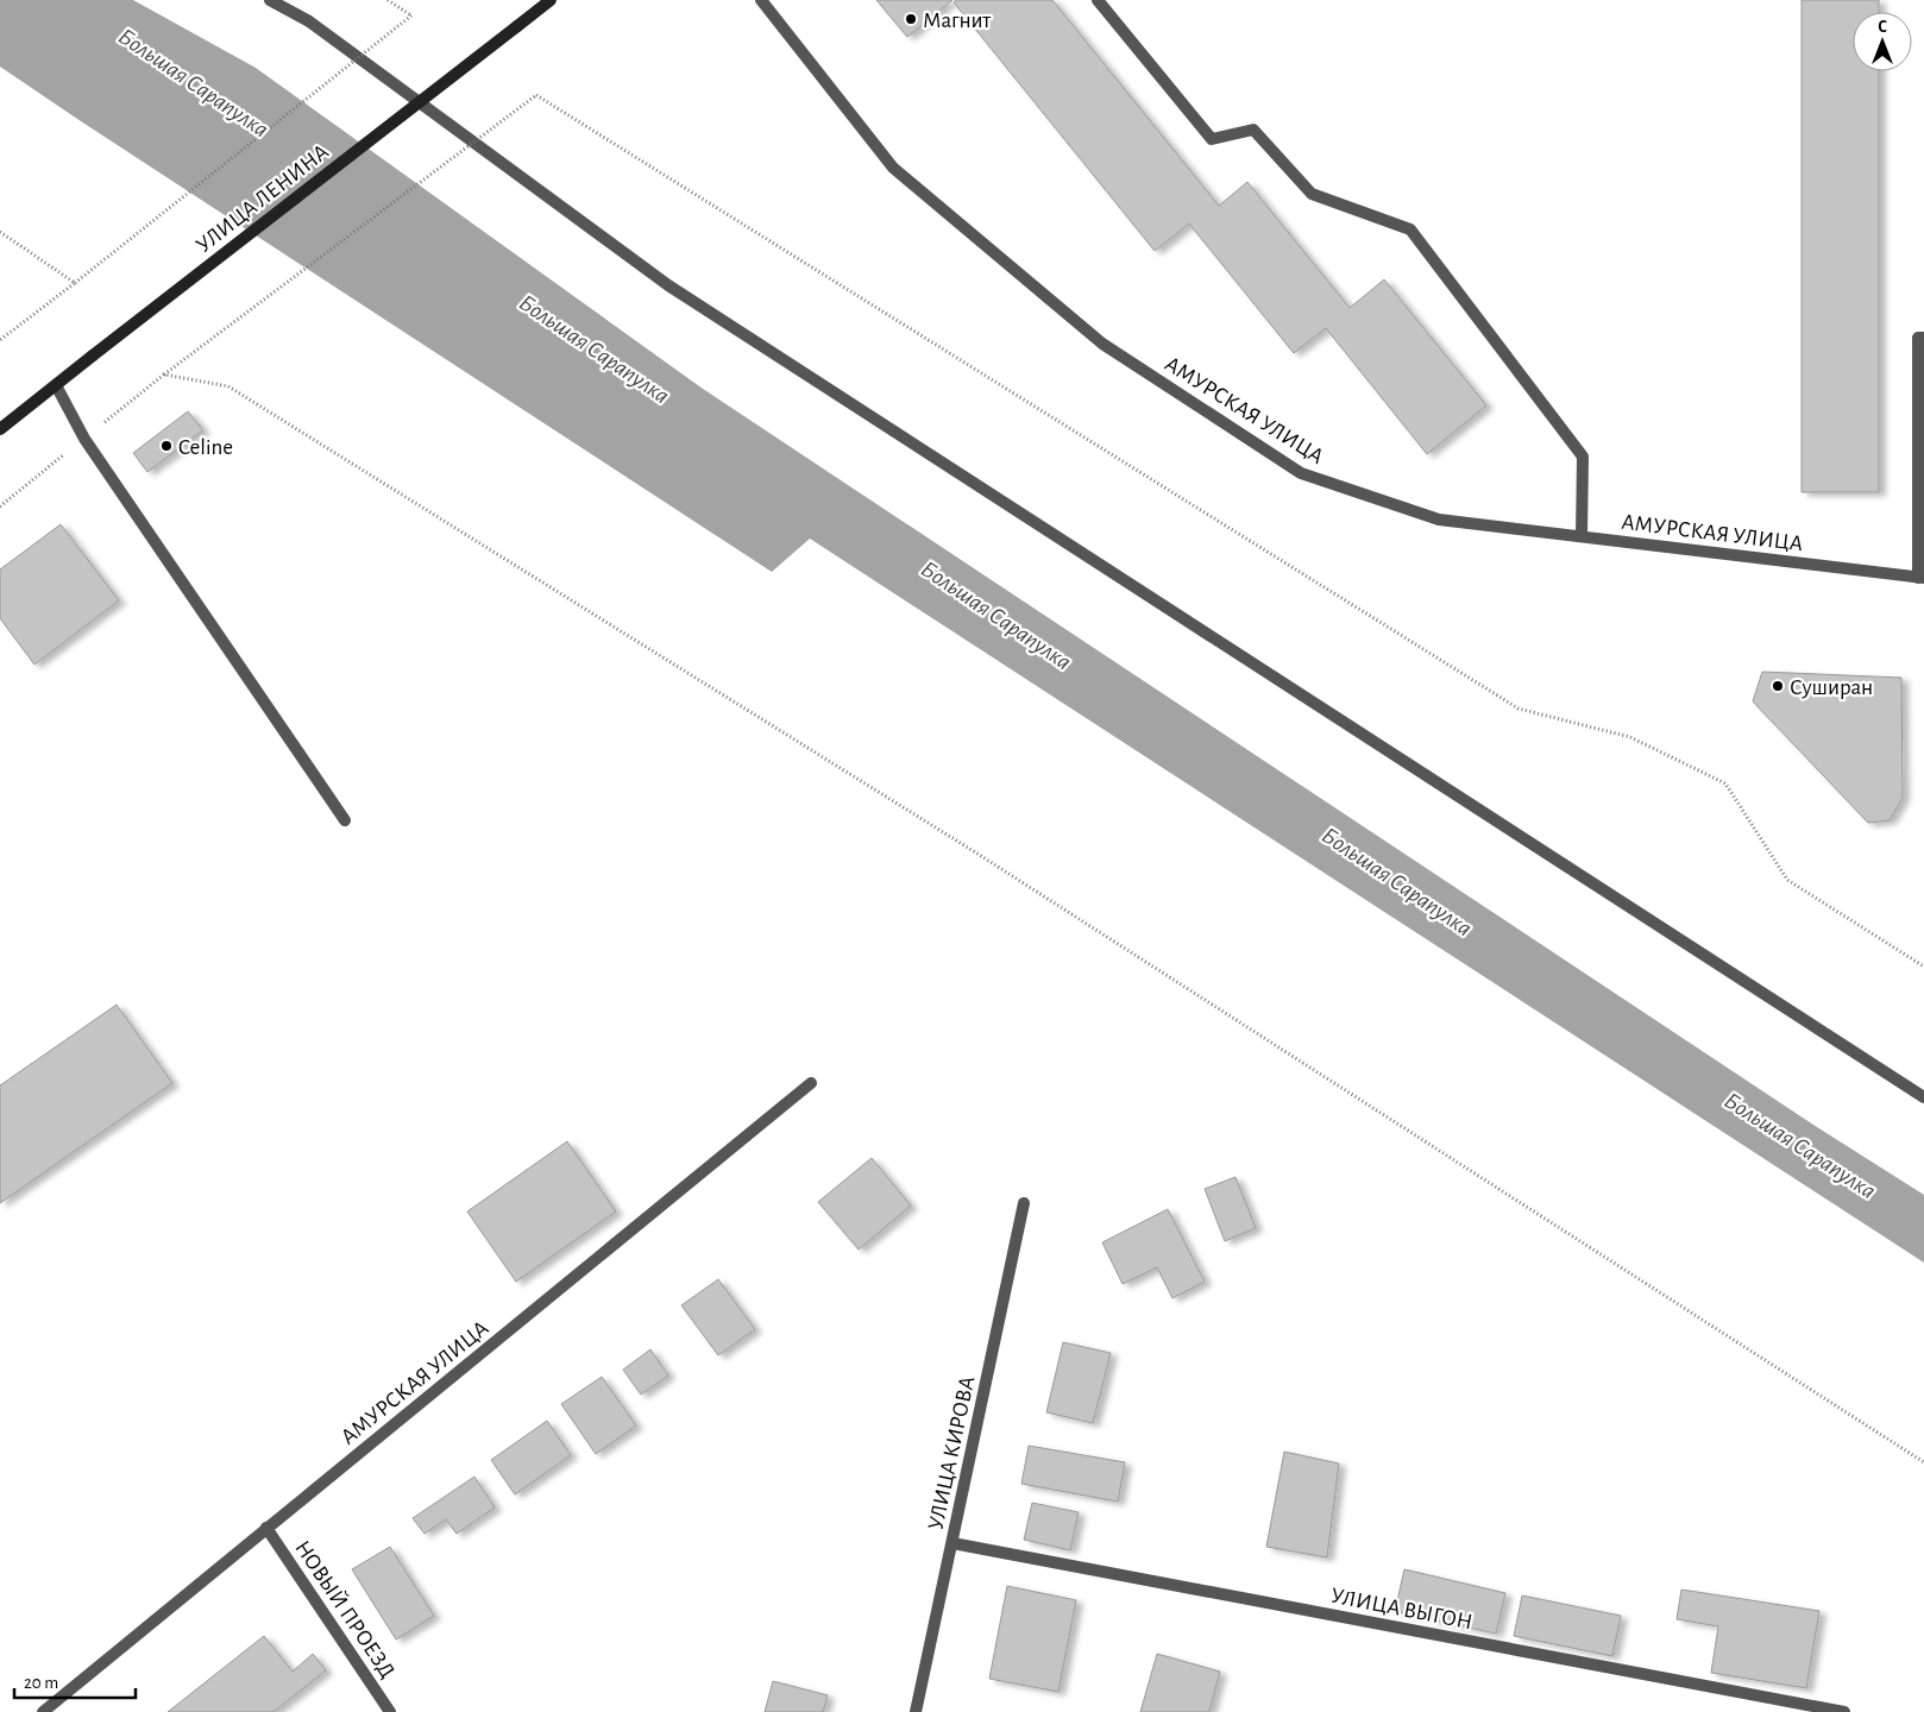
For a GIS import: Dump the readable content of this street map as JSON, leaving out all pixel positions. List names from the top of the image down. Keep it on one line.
{"streets":{"main road":["УЛИЦА ЛЕНИНА"],"street":["АМУРСКАЯ УЛИЦА","УЛИЦА КИРОВА","УЛИЦА ВЫГОН","НОВЫЙ ПРОЕЗД"]},"crossings":[["АМУРСКАЯ УЛИЦА","НОВЫЙ ПРОЕЗД"],["УЛИЦА КИРОВА","УЛИЦА ВЫГОН"]],"water":["Большая Сарапулка"],"places":["Магнит","Celine","Суширан"],"scale_bar":"20 m","north":"top"}
